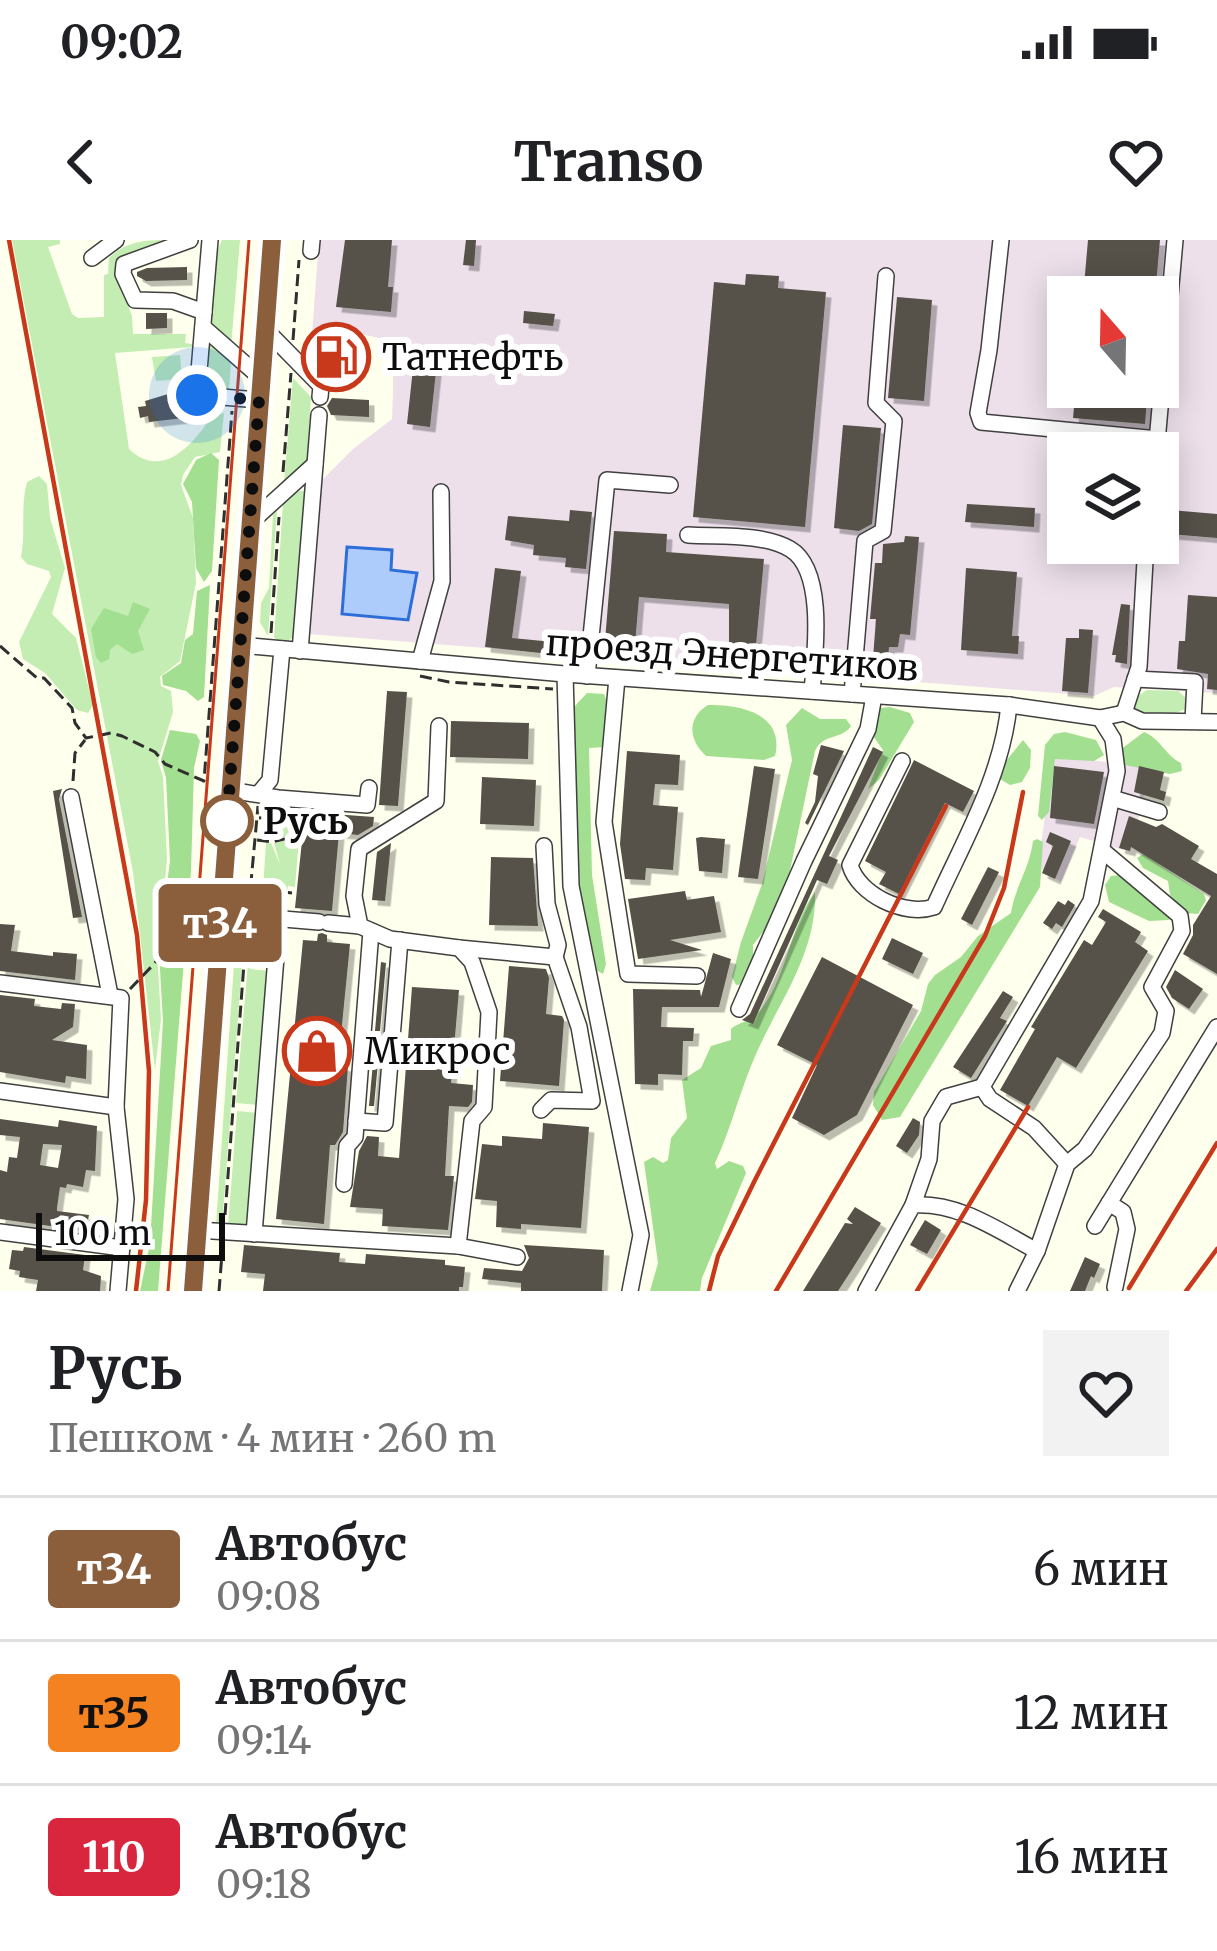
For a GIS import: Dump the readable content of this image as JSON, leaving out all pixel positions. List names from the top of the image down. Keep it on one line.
{"streets":{"street":["проезд Энергетиков"]},"places":{"fuel station":["Татнефть"],"other":["Русь"],"shop":["Микрос"]},"lines":["bus line т34"],"scale_bar":"100 m","north":"top","page":{"status":"09:02","header":"Transo","on_map":"т34","scale":"100 m","heading":["Русь","Пешком · 4 мин · 260 m"],"list":[{"mark":"т34","name":"Автобус","note":"09:08","value":"6 мин"},{"mark":"т35","name":"Автобус","note":"09:14","value":"12 мин"},{"mark":"110","name":"Автобус","note":"09:18","value":"16 мин"}]}}
